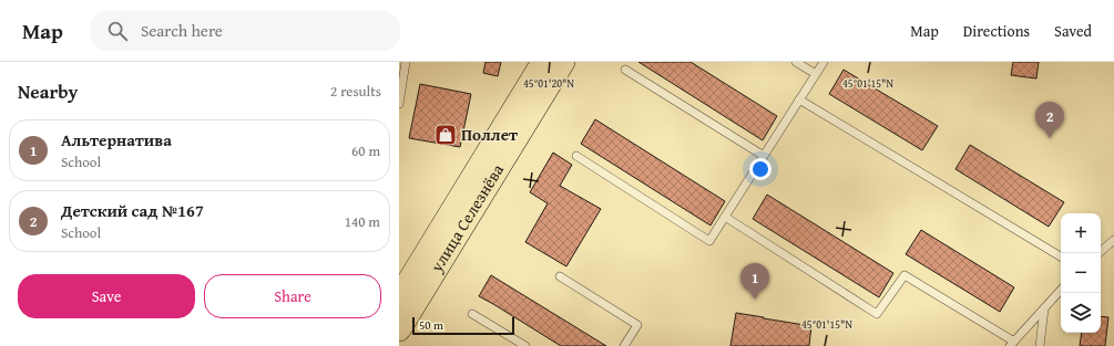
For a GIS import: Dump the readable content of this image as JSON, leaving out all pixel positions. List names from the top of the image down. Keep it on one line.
{"streets":{"main road":["улица Селезнёва"]},"places":{"shop":["Поллет"]},"scale_bar":"50 m","page":{"header":"Map","search":"Search here","nav":["Map","Directions","Saved"],"heading":["Nearby","2 results"],"pins":["2","1"],"list":[{"mark":"1","name":"Альтернатива","note":"School","value":"60 m"},{"mark":"2","name":"Детский сад №167","note":"School","value":"140 m"}],"map_buttons":["+","−"],"buttons":["Save","Share"],"scale":"50 m"},"coordinates":["45°01'20\"N","45°01'15\"N"]}
